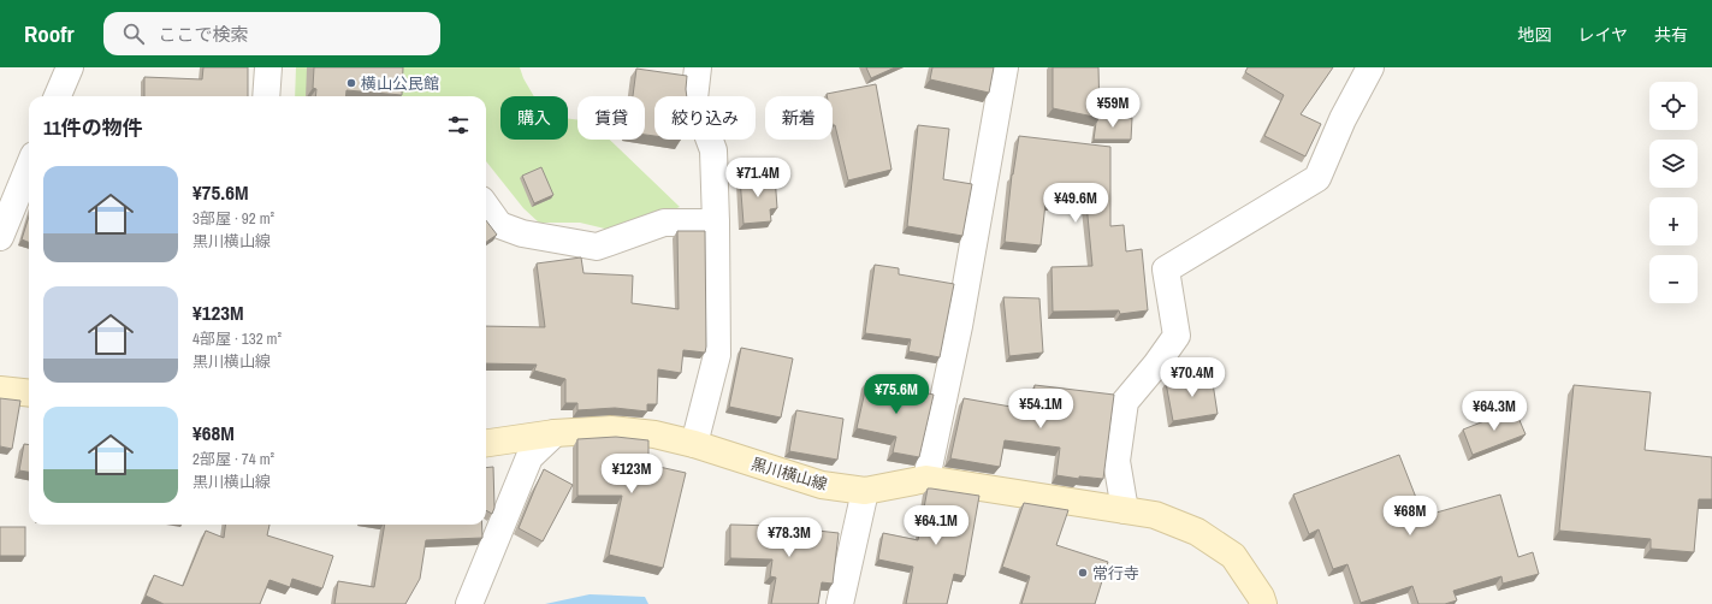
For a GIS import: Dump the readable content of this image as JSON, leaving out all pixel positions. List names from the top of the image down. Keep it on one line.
{"streets":{"main road":["黒川横山線"]},"places":["横山公民館","常行寺"],"page":{"header":"Roofr","search":"ここで検索","nav":["地図","レイヤ","共有"],"map_buttons":["+","−"],"price":["¥59M","¥71.4M","¥49.6M","¥70.4M","¥75.6M","¥54.1M","¥64.3M","¥123M","¥68M","¥64.1M","¥78.3M"],"chip":["購入","賃貸","絞り込み","新着"],"heading":"11件の物件","list":[{"name":"¥75.6M","note":"3部屋 · 92 m² · 黒川横山線"},{"name":"¥123M","note":"4部屋 · 132 m² · 黒川横山線"},{"name":"¥68M","note":"2部屋 · 74 m² · 黒川横山線"}]}}
